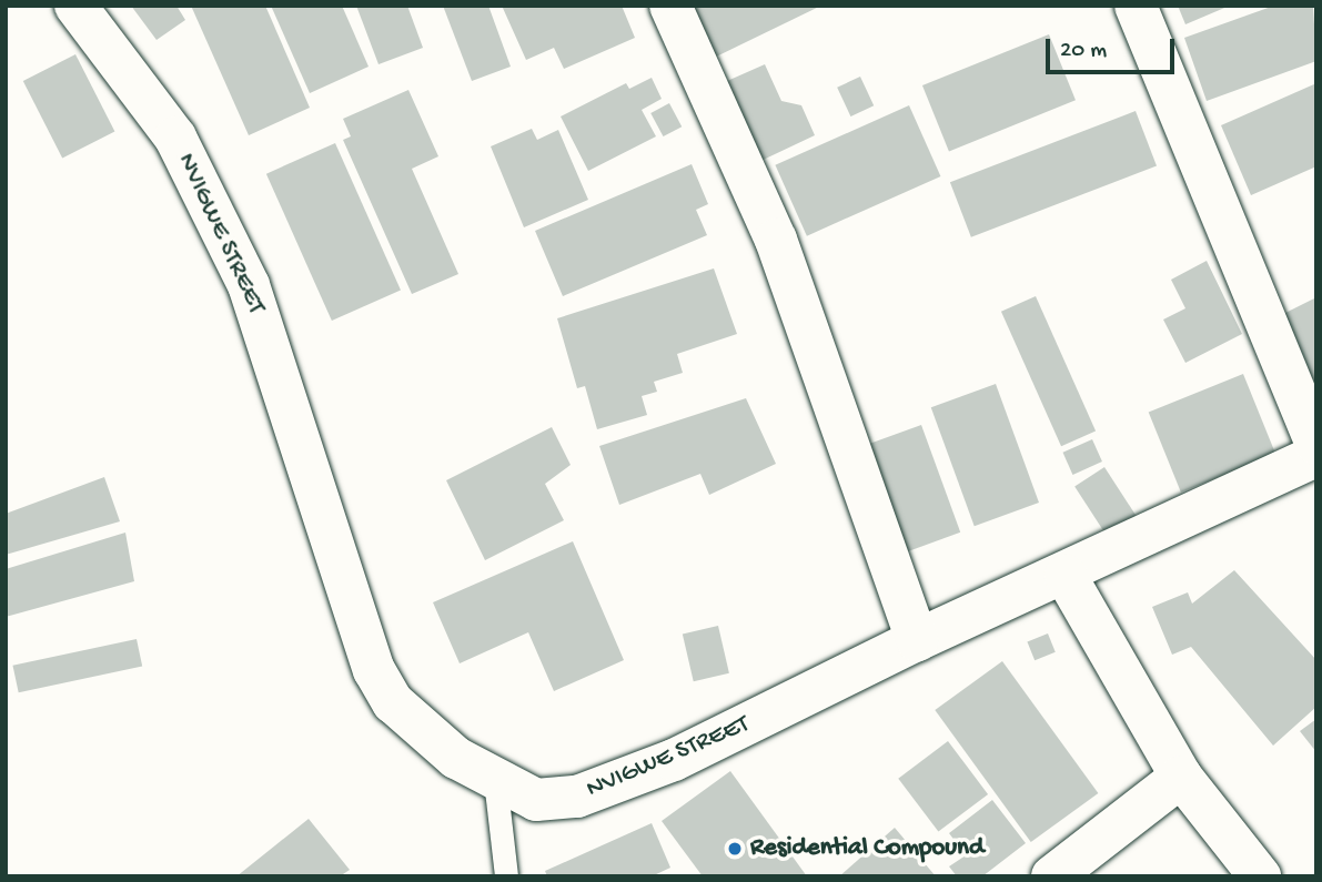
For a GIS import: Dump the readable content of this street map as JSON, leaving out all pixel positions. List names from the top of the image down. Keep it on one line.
{"streets":{"street":["NVIGWE STREET"]},"places":["Residential Compound"],"scale_bar":"20 m"}
